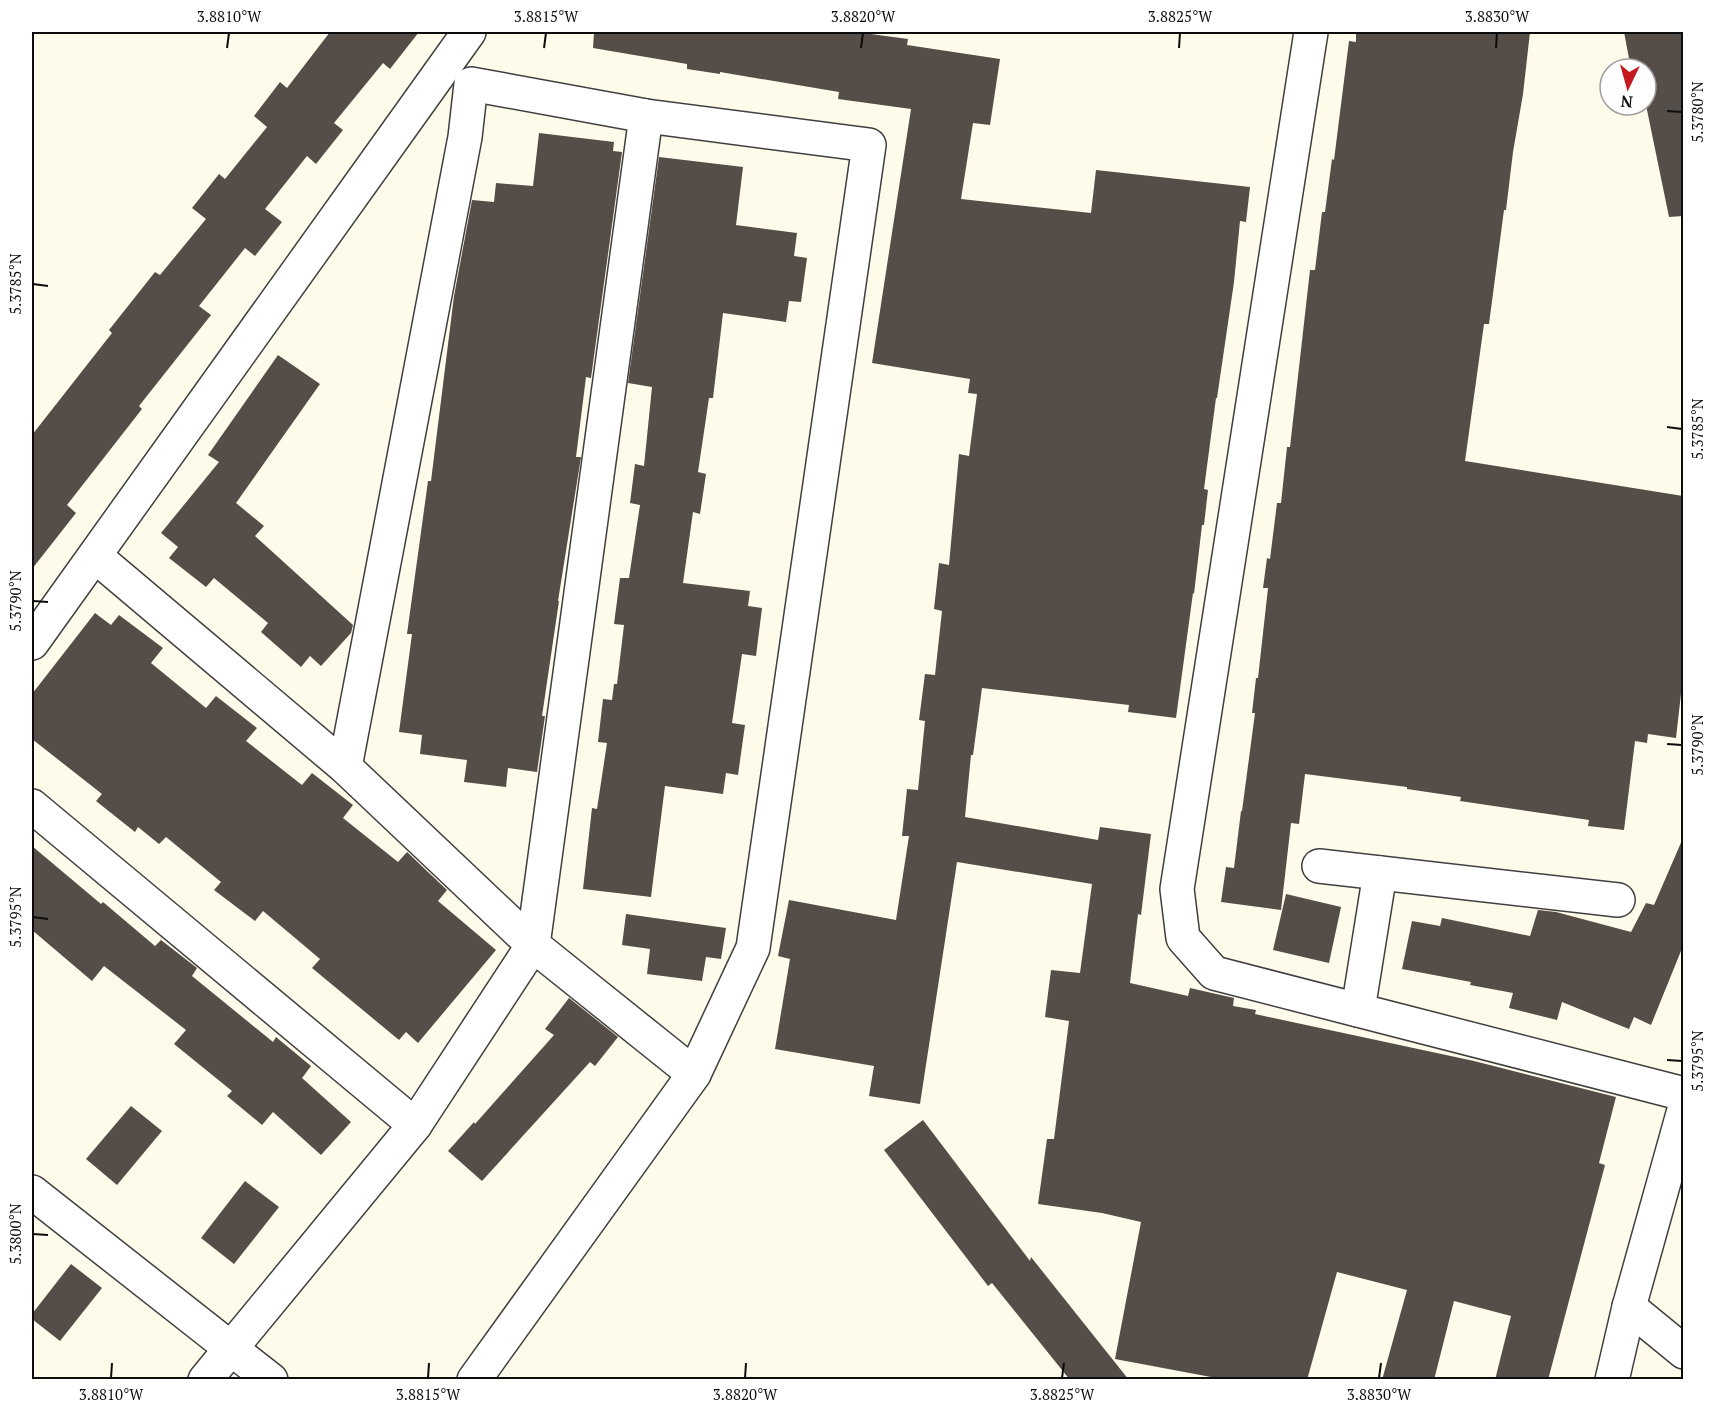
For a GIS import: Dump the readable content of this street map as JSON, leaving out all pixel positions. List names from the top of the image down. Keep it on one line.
{"north":"bottom","coordinates":["3.8810°W","3.8815°W","3.8820°W","3.8825°W","3.8830°W","5.3780°N","5.3785°N","5.3790°N","5.3795°N","5.3800°N"]}
